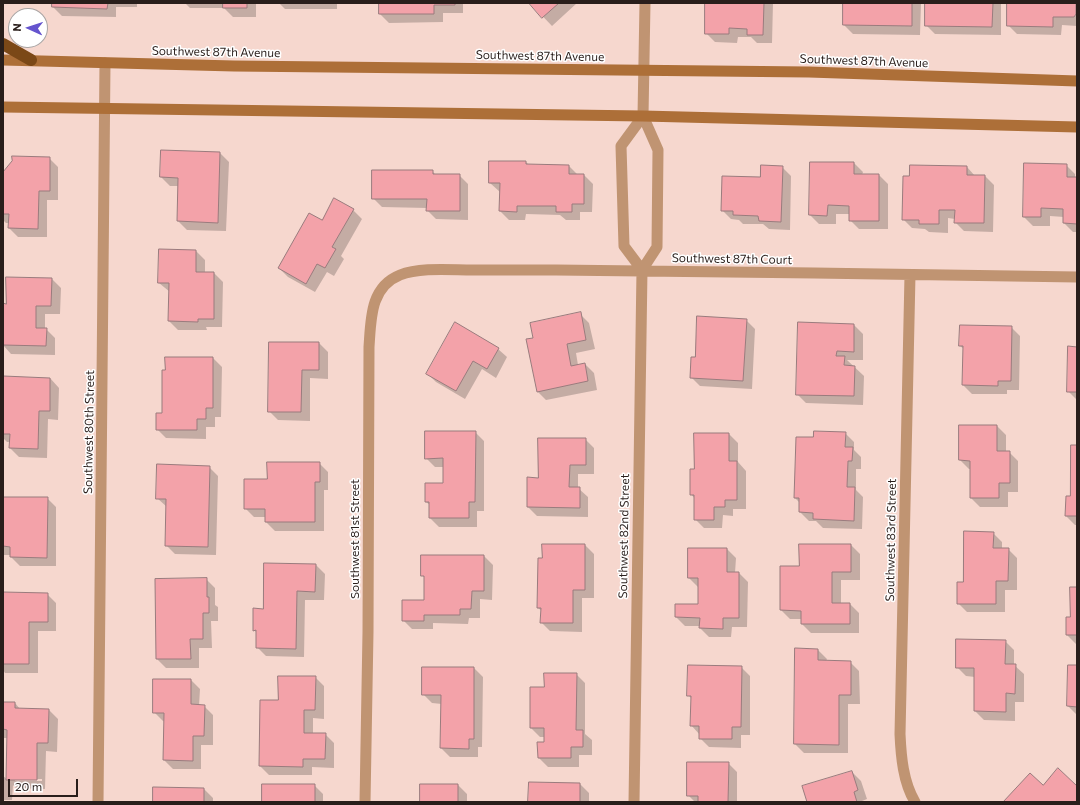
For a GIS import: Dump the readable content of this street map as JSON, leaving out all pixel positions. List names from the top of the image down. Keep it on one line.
{"streets":{"main road":["Southwest 87th Avenue"],"street":["Southwest 87th Court","Southwest 80th Street","Southwest 82nd Street","Southwest 81st Street","Southwest 83rd Street"]},"crossings":[["Southwest 87th Avenue","Southwest 80th Street"],["Southwest 87th Court","Southwest 82nd Street"],["Southwest 87th Court","Southwest 81st Street"],["Southwest 87th Court","Southwest 83rd Street"]],"scale_bar":"20 m","north":"left"}
